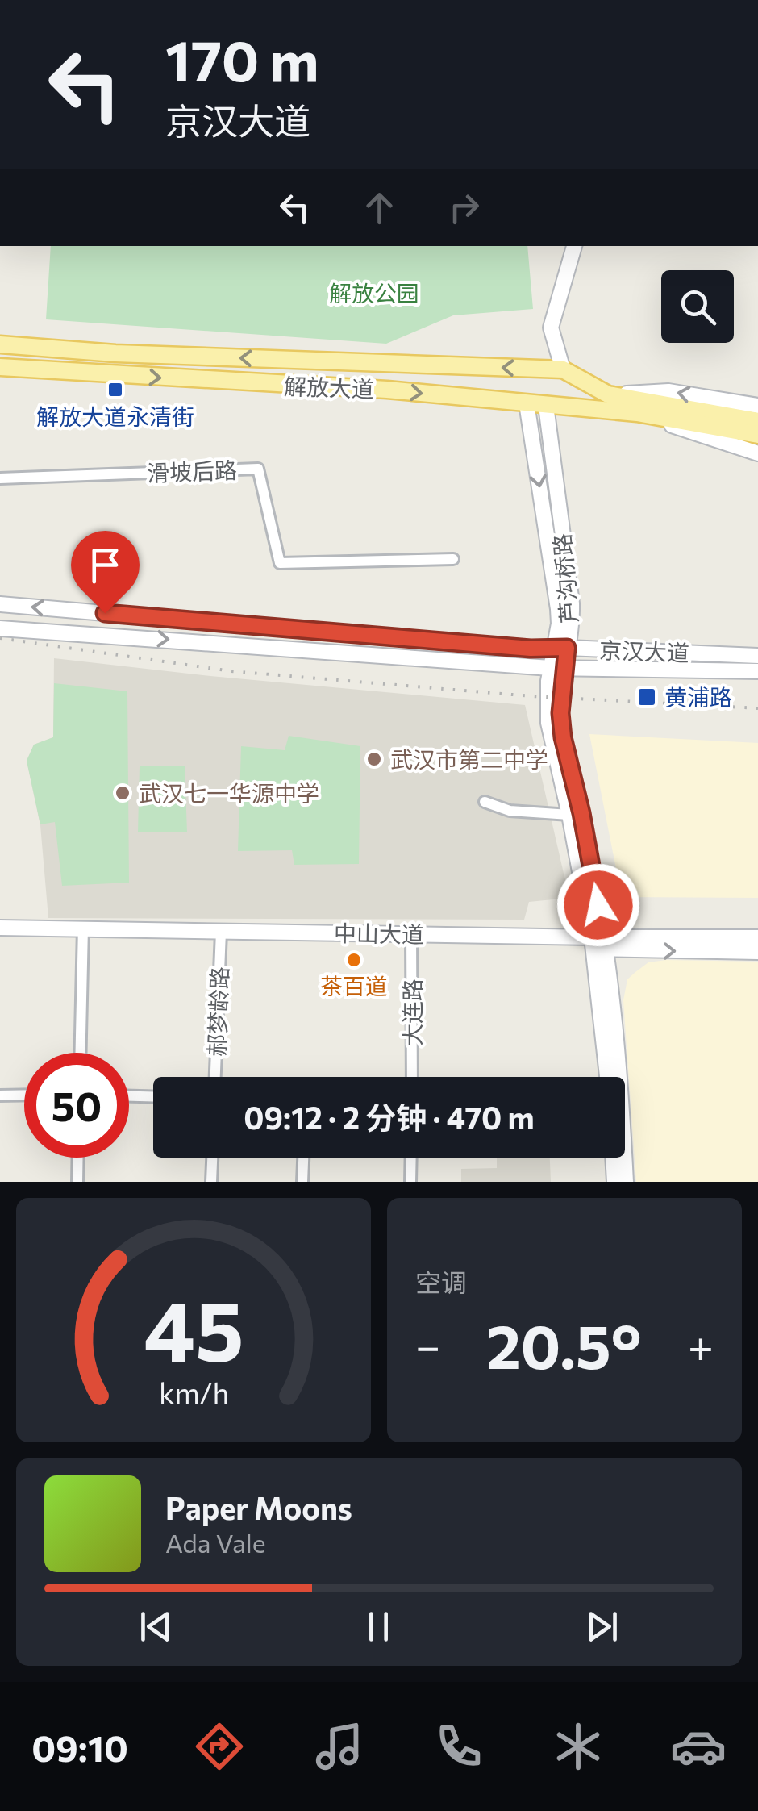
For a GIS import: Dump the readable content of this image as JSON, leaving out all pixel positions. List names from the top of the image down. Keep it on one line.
{"streets":{"main road":["解放大道","芦沟桥路","京汉大道","中山大道"],"street":["滑坡后路","郝梦龄路","大连路"]},"crossings":[["解放大道","芦沟桥路"],["芦沟桥路","京汉大道"],["芦沟桥路","中山大道"],["中山大道","郝梦龄路"],["中山大道","大连路"]],"parks":["解放公园"],"places":{"transit":["解放大道永清街","黄浦路"],"other":["武汉市第二中学","武汉七一华源中学","茶百道"]},"page":{"turn":["170 m","京汉大道"],"limit":"50","trip":"09:12 · 2 分钟 · 470 m","tile":"空调","heat":["−","20.5°","+"],"song":["Paper Moons","Ada Vale"],"tabs":"09:10","gauge":["45","km/h"]}}
